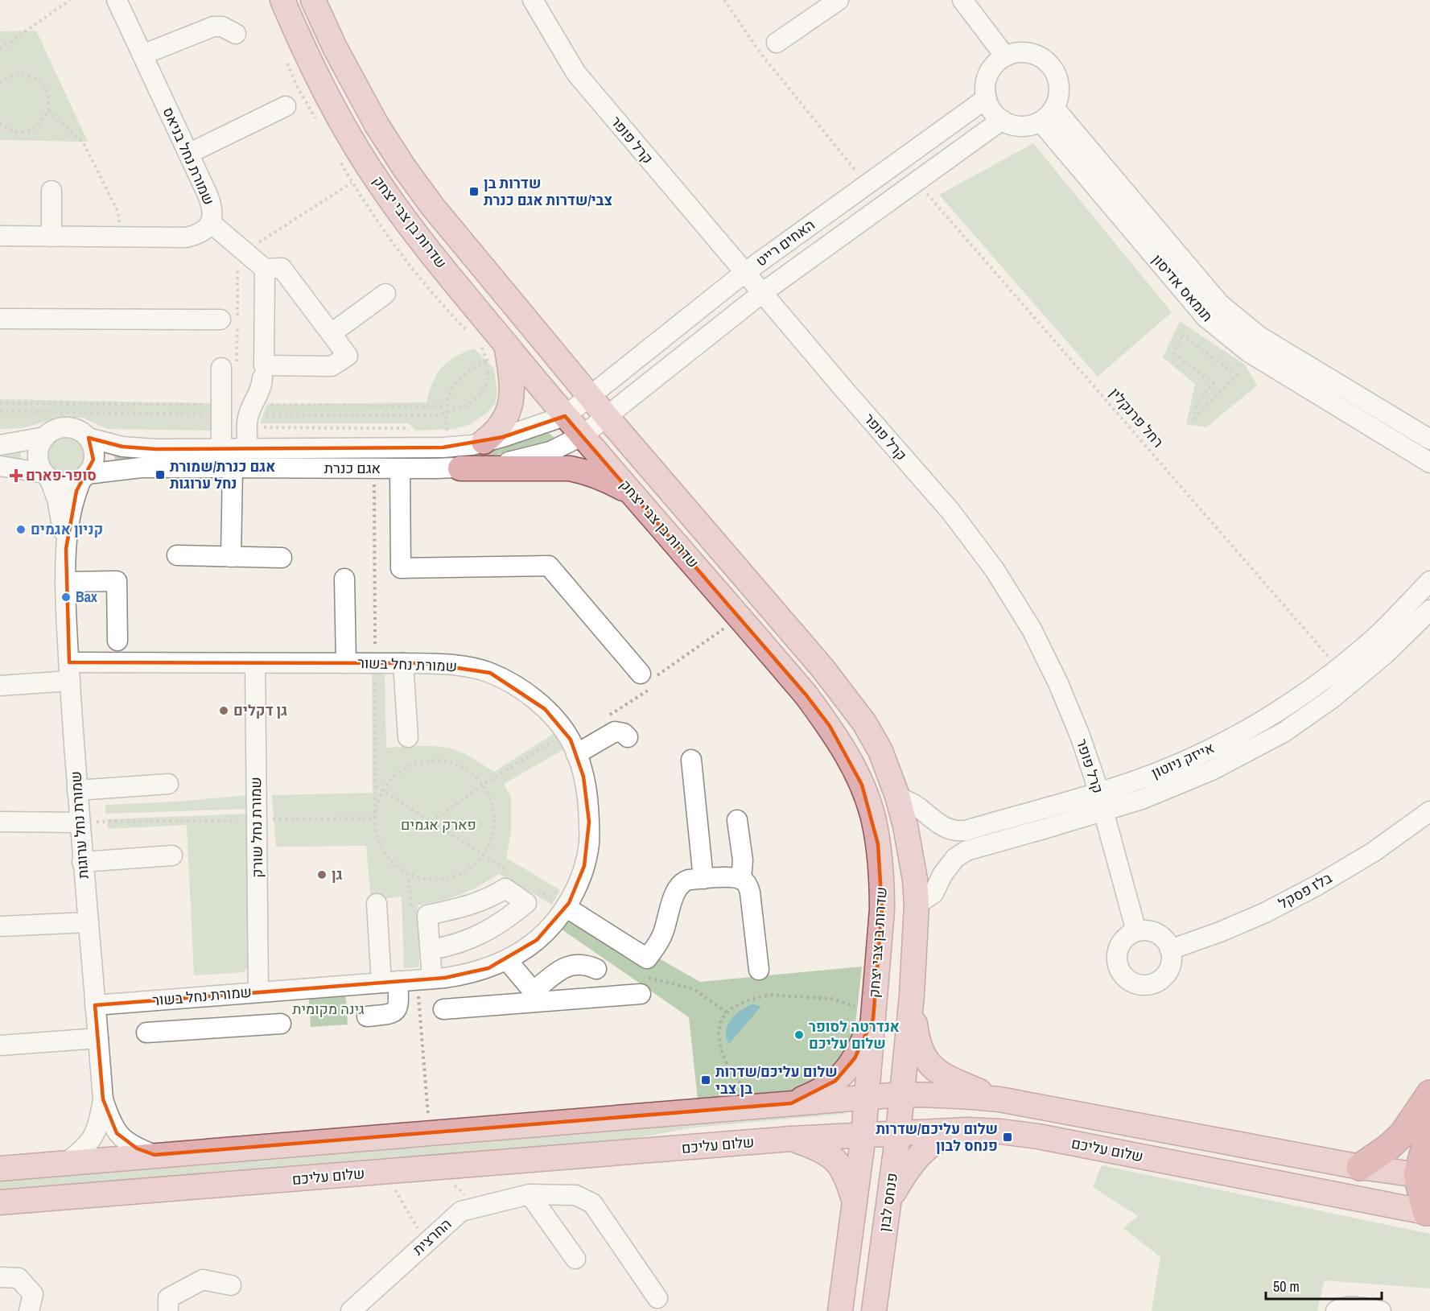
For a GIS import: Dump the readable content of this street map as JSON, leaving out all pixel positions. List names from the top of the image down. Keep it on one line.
{"streets":{"main road":["שדרות בן צבי יצחק","שלום עליכם","פנחס לבון"],"street":["קרל פופר","שמורת נחל בניאס","האחים רייט","תומאס אדיסון","אגם כנרת","שמורת נחל בשור","אייזק ניוטון","שמורת נחל ערוגות","שמורת נחל שורק","בלז פסקל","החרצית"],"path":["רחל פרנקלין"]},"crossings":[["קרל פופר","האחים רייט"],["קרל פופר","אייזק ניוטון"],["קרל פופר","בלז פסקל"],["שדרות בן צבי יצחק","האחים רייט"],["שדרות בן צבי יצחק","אגם כנרת"],["שדרות בן צבי יצחק","אייזק ניוטון"],["שדרות בן צבי יצחק","שלום עליכם"],["שדרות בן צבי יצחק","פנחס לבון"],["האחים רייט","תומאס אדיסון"],["האחים רייט","רחל פרנקלין"],["האחים רייט","אגם כנרת"],["רחל פרנקלין","אייזק ניוטון"],["אגם כנרת","שמורת נחל ערוגות"],["שמורת נחל בשור","שמורת נחל ערוגות"],["שמורת נחל בשור","שמורת נחל שורק"],["שמורת נחל ערוגות","שלום עליכם"],["שלום עליכם","פנחס לבון"]],"parks":["פארק אגמים","גינה מקומית"],"places":{"transit":["שדרות בן צבי/שדרות אגם כנרת","אגם כנרת/שמורת נחל ערוגות","שלום עליכם/שדרות בן צבי","שלום עליכם/שדרות פנחס לבון"],"health":["סופר-פארם"],"other":["קניון אגמים","Bax","גן דקלים","גן","אנדרטה לסופר שלום עליכם"]},"scale_bar":"50 m"}
